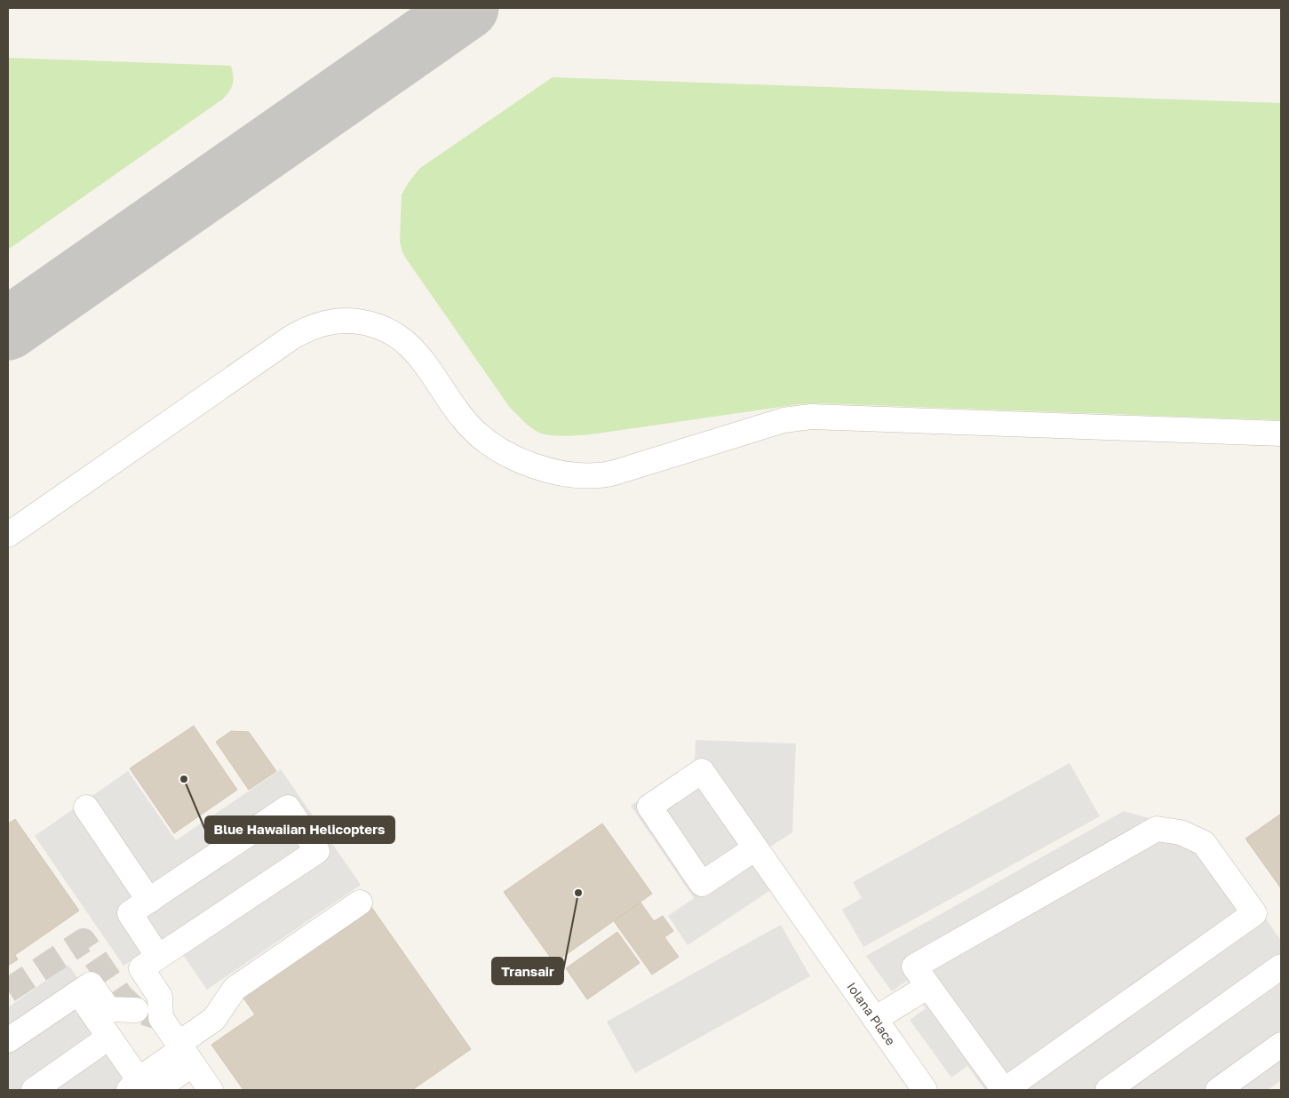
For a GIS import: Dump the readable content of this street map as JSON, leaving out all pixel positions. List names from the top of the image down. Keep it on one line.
{"streets":{"street":["Iolana Place"]},"places":["Blue Hawaiian Helicopters","Transair"]}
